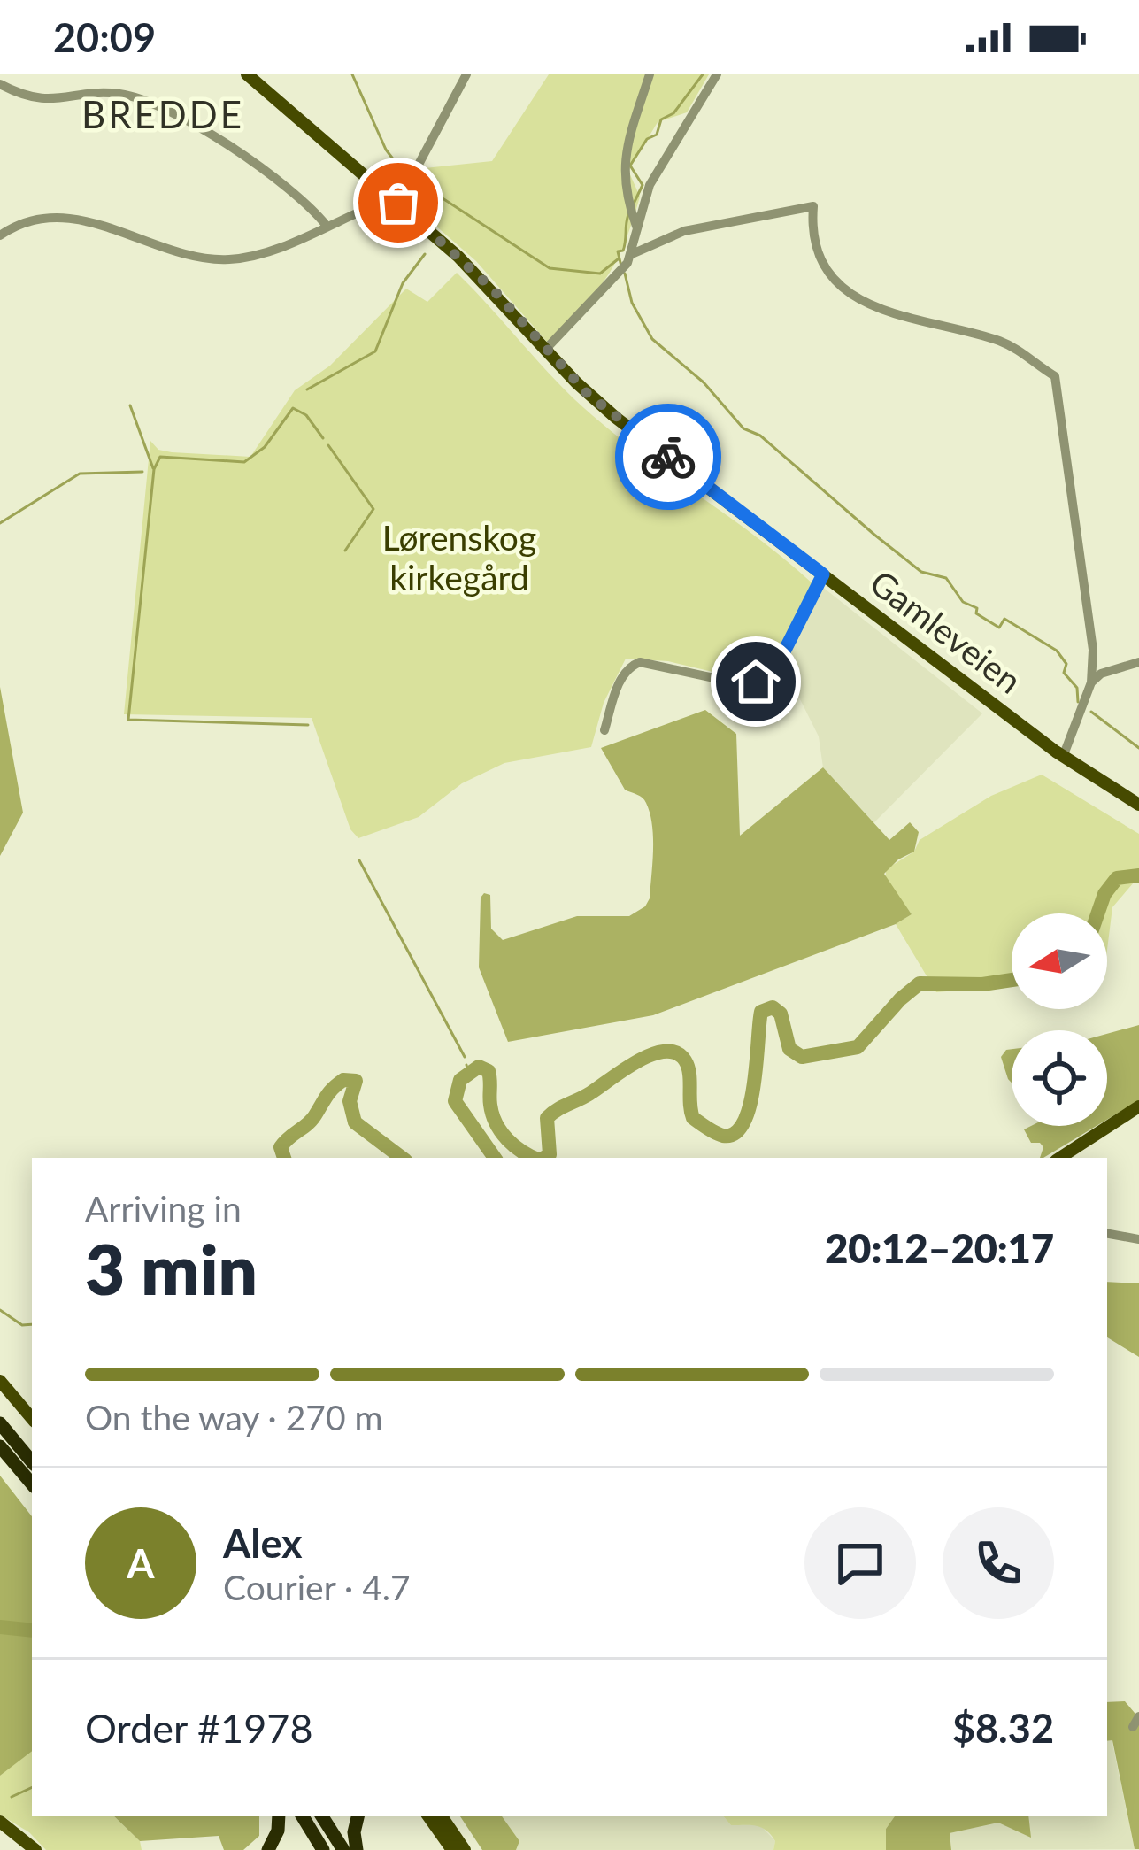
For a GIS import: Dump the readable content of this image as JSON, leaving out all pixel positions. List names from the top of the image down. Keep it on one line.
{"streets":{"main road":["Gamleveien"]},"districts":["BREDDE"],"parks":["Lørenskog kirkegård"],"north":"left","page":{"status":"20:09","heading":["3 min","Arriving in","20:12–20:17"],"panel":["Alex","Courier · 4.7","Order #1978","$8.32"],"bar":"On the way · 270 m","round":"A"}}
